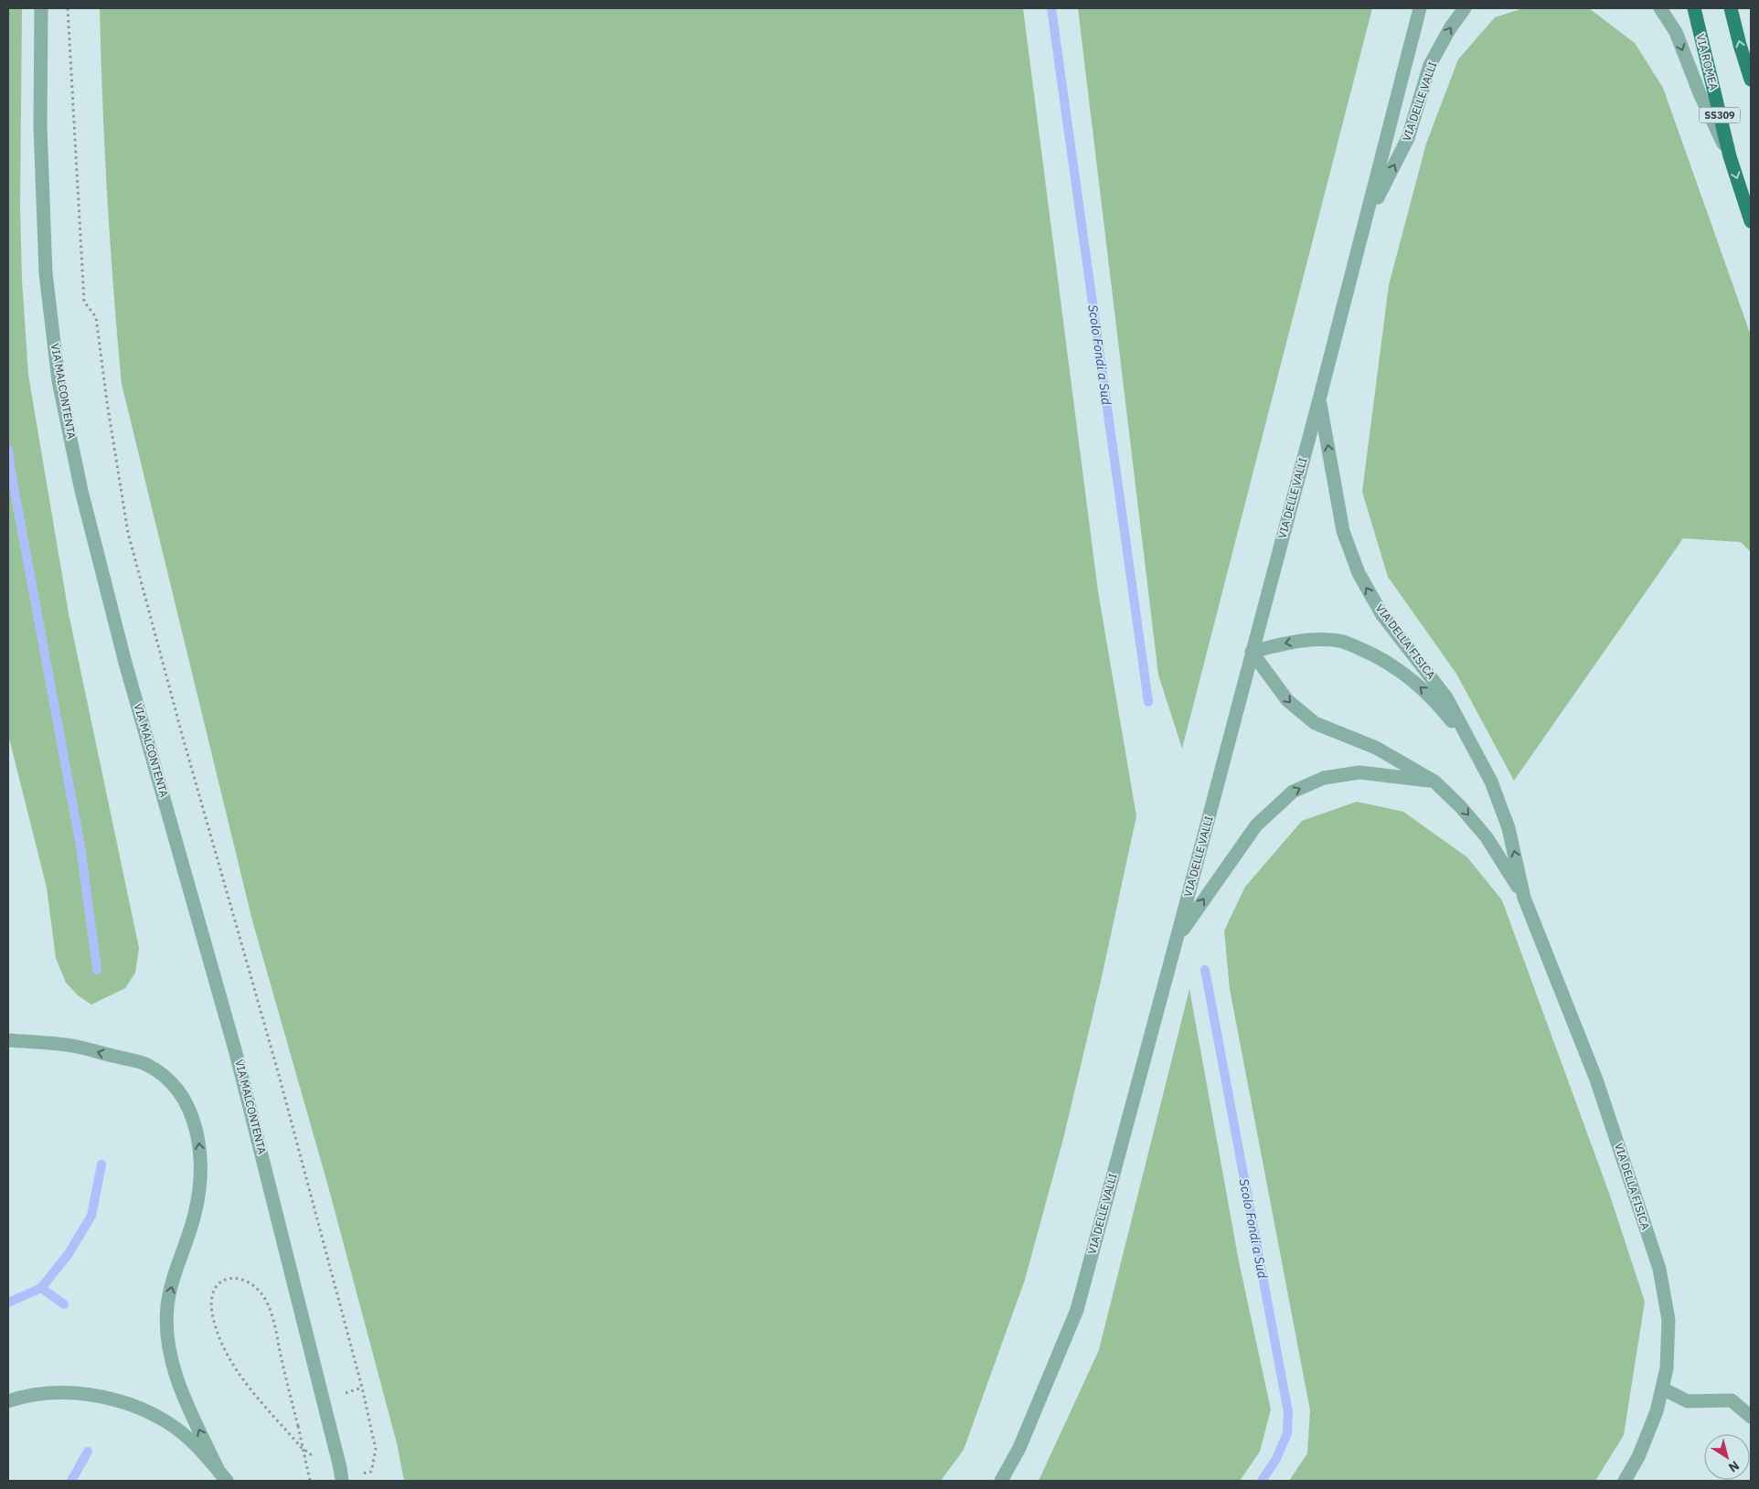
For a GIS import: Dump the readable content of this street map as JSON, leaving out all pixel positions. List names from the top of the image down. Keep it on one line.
{"streets":{"main road":["VIA ROMEA","SS309"],"street":["VIA DELLE VALLI","VIA MALCONTENTA","VIA DELLA FISICA"]},"crossings":[["VIA DELLE VALLI","VIA DELLA FISICA"]],"water":["Scolo Fondi a Sud"],"north":"bottom right"}
